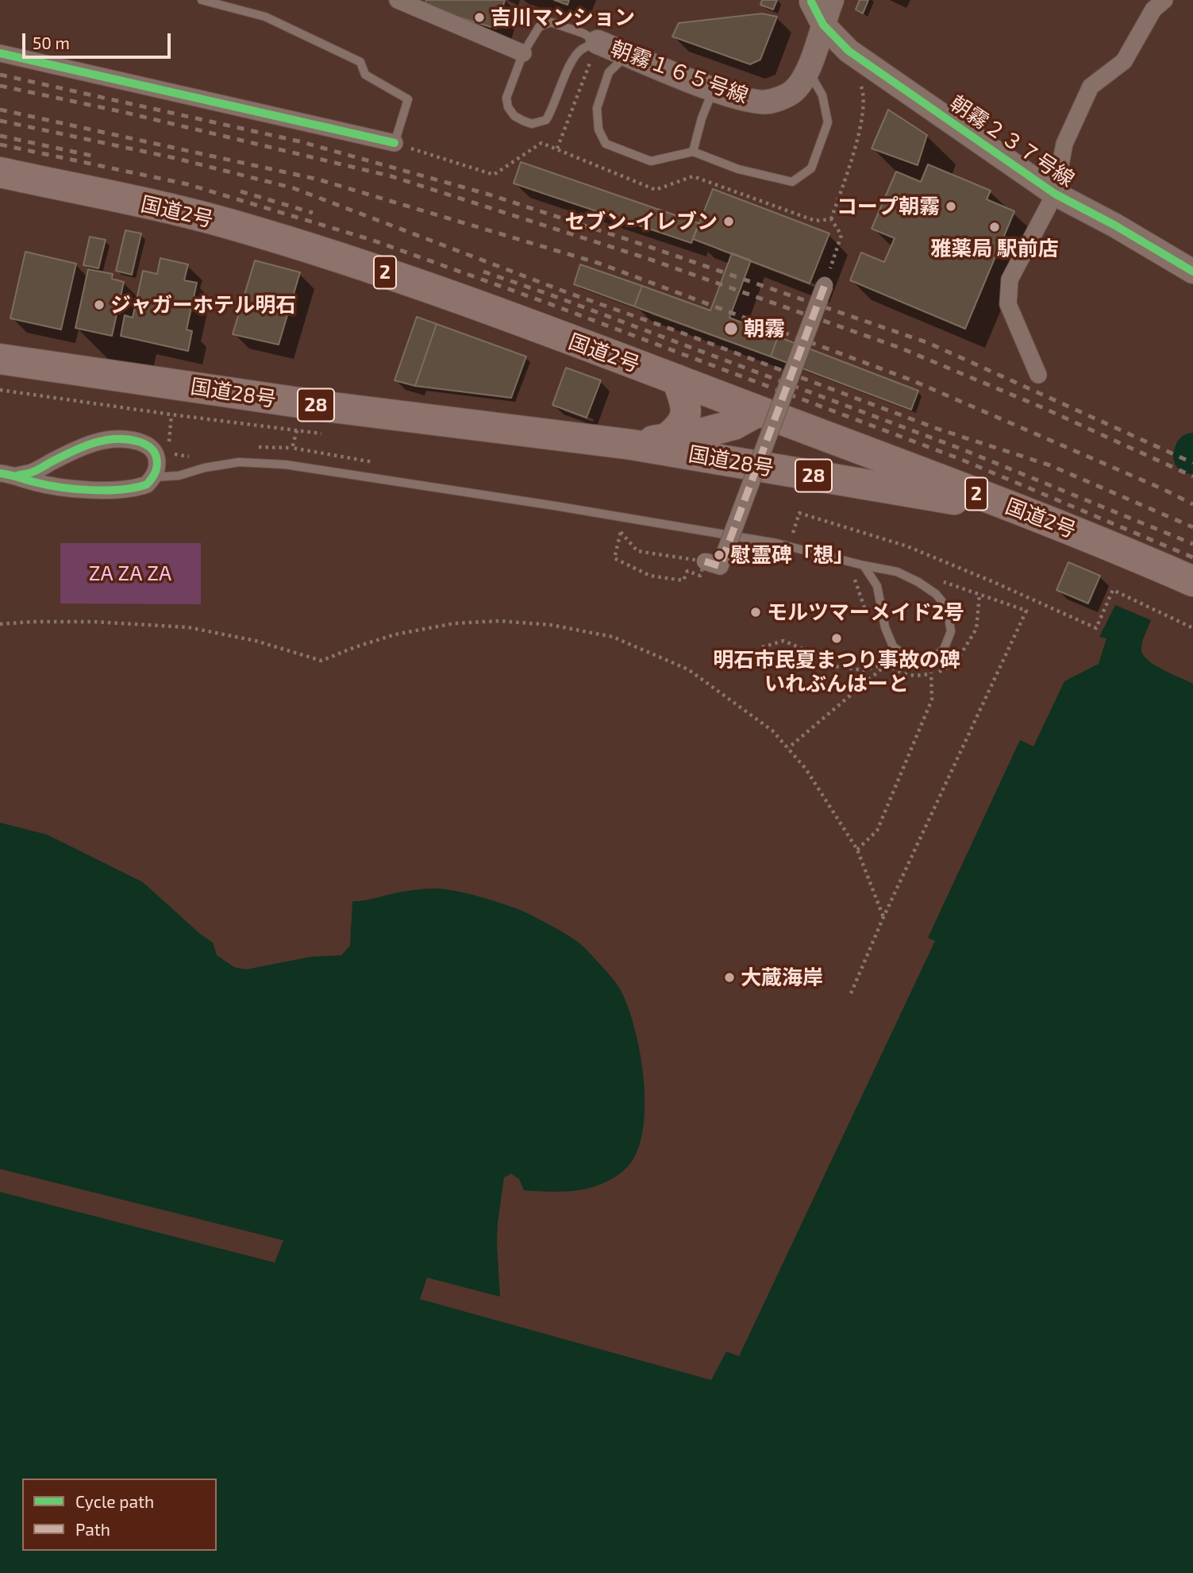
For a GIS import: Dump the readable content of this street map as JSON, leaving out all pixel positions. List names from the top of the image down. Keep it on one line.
{"streets":{"highway":["国道2号","2","国道28号","28"],"street":["朝霧１６５号線","朝霧２３７号線"]},"crossings":[["朝霧１６５号線","朝霧２３７号線"],["国道2号","国道28号"]],"parks":["ZA ZA ZA"],"places":["吉川マンション","コープ朝霧","セブン-イレブン","雅薬局 駅前店","ジャガーホテル明石","朝霧","慰霊碑「想」","モルツマーメイド2号","明石市民夏まつり事故の碑 いれぶんはーと","大蔵海岸"],"legend":["Cycle path","Path"],"scale_bar":"50 m"}
